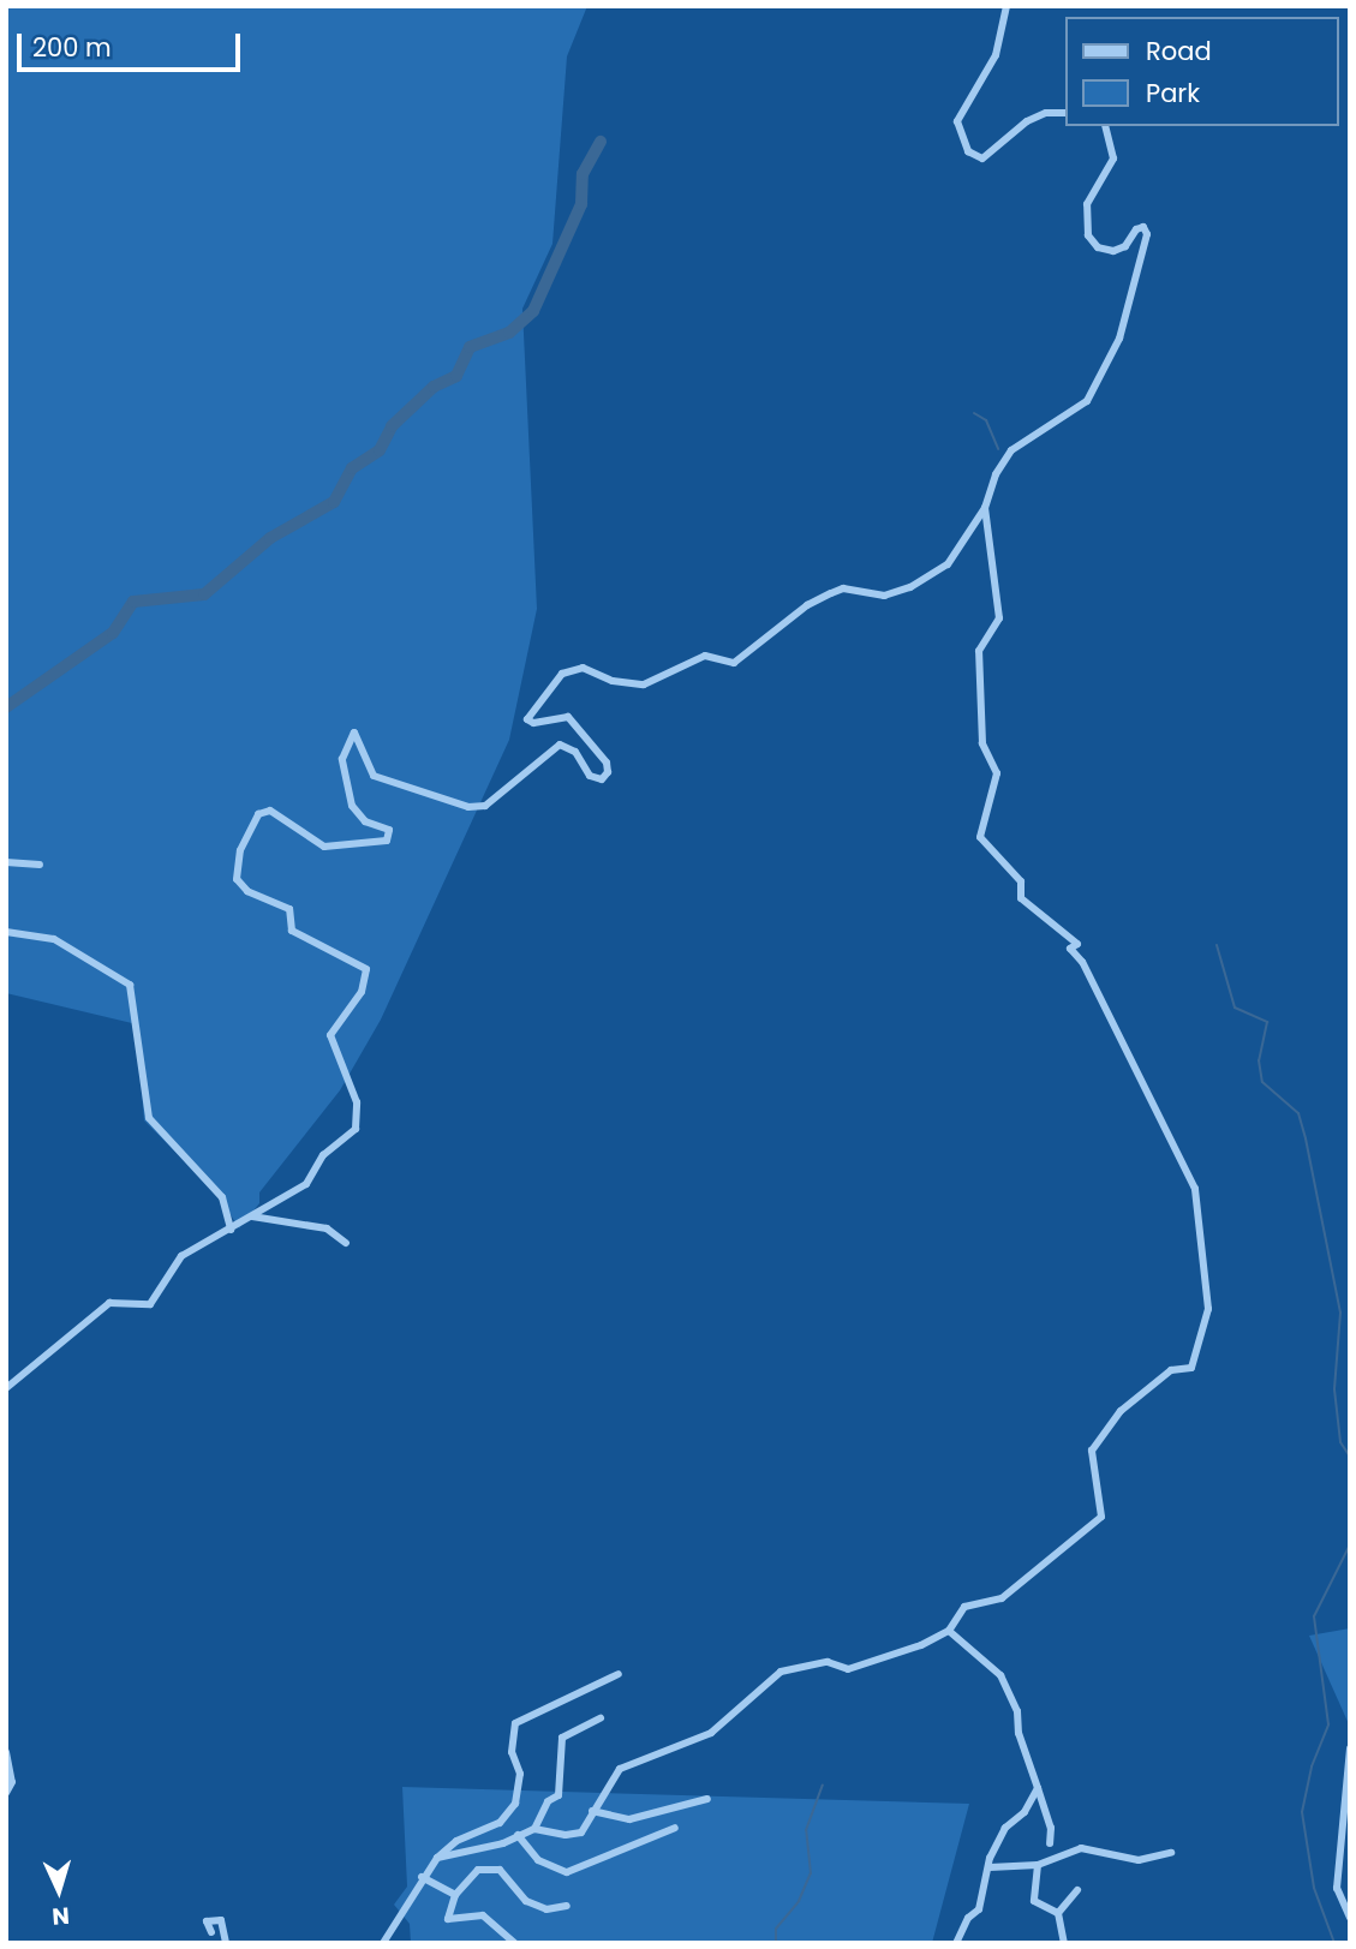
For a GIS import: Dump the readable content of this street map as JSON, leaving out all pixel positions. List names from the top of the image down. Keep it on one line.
{"legend":["Road","Park"],"scale_bar":"200 m","north":"bottom"}
